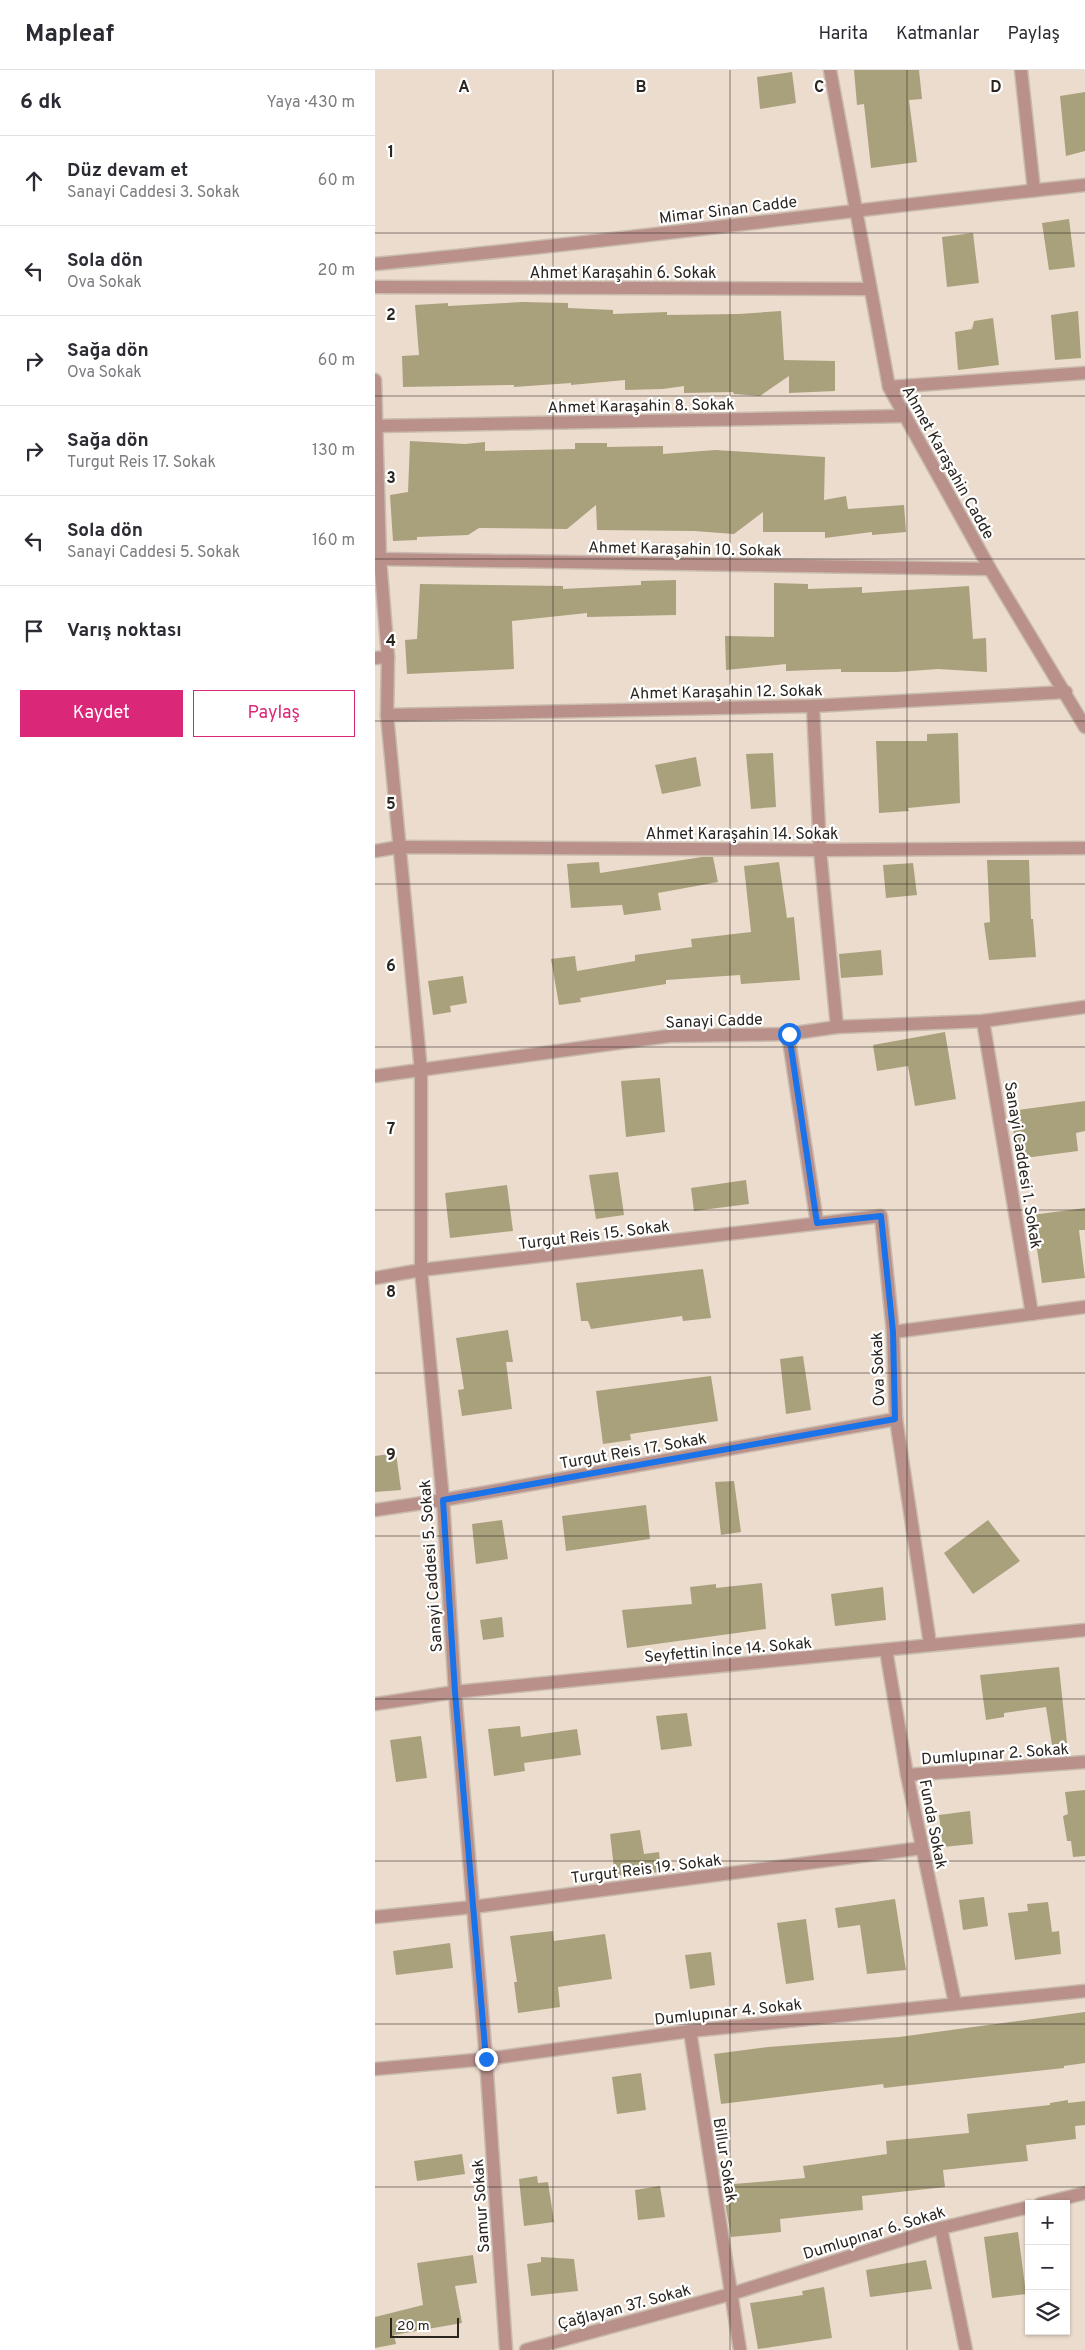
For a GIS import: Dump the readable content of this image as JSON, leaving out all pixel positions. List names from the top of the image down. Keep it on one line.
{"streets":{"street":["Mimar Sinan Cadde","Ahmet Karaşahin 6. Sokak","Ahmet Karaşahin 8. Sokak","Ahmet Karaşahin Cadde","Ahmet Karaşahin 10. Sokak","Ahmet Karaşahin 12. Sokak","Ahmet Karaşahin 14. Sokak","Sanayi Cadde","Sanayi Caddesi 1. Sokak","Turgut Reis 15. Sokak","Ova Sokak","Turgut Reis 17. Sokak","Sanayi Caddesi 5. Sokak","Seyfettin İnce 14. Sokak","Dumlupınar 2. Sokak","Funda Sokak","Turgut Reis 19. Sokak","Dumlupınar 4. Sokak","Billur Sokak","Samur Sokak","Dumlupınar 6. Sokak","Çağlayan 37. Sokak"]},"crossings":[["Mimar Sinan Cadde","Ahmet Karaşahin Cadde"],["Ahmet Karaşahin 6. Sokak","Ahmet Karaşahin Cadde"],["Ahmet Karaşahin 8. Sokak","Ahmet Karaşahin Cadde"],["Ahmet Karaşahin 8. Sokak","Sanayi Caddesi 5. Sokak"],["Ahmet Karaşahin Cadde","Ahmet Karaşahin 10. Sokak"],["Ahmet Karaşahin Cadde","Ahmet Karaşahin 12. Sokak"],["Ahmet Karaşahin 10. Sokak","Sanayi Caddesi 5. Sokak"],["Ahmet Karaşahin 12. Sokak","Sanayi Caddesi 5. Sokak"],["Ahmet Karaşahin 14. Sokak","Sanayi Caddesi 5. Sokak"],["Sanayi Cadde","Sanayi Caddesi 1. Sokak"],["Sanayi Cadde","Sanayi Caddesi 5. Sokak"],["Turgut Reis 15. Sokak","Ova Sokak"],["Turgut Reis 15. Sokak","Sanayi Caddesi 5. Sokak"],["Ova Sokak","Turgut Reis 17. Sokak"],["Ova Sokak","Seyfettin İnce 14. Sokak"],["Turgut Reis 17. Sokak","Sanayi Caddesi 5. Sokak"],["Sanayi Caddesi 5. Sokak","Seyfettin İnce 14. Sokak"],["Sanayi Caddesi 5. Sokak","Turgut Reis 19. Sokak"],["Sanayi Caddesi 5. Sokak","Dumlupınar 4. Sokak"],["Sanayi Caddesi 5. Sokak","Samur Sokak"],["Seyfettin İnce 14. Sokak","Funda Sokak"],["Dumlupınar 2. Sokak","Funda Sokak"],["Funda Sokak","Turgut Reis 19. Sokak"],["Funda Sokak","Dumlupınar 4. Sokak"],["Dumlupınar 4. Sokak","Billur Sokak"],["Dumlupınar 4. Sokak","Samur Sokak"],["Billur Sokak","Dumlupınar 6. Sokak"],["Billur Sokak","Çağlayan 37. Sokak"],["Dumlupınar 6. Sokak","Çağlayan 37. Sokak"]],"scale_bar":"20 m","page":{"header":"Mapleaf","nav":["Harita","Katmanlar","Paylaş"],"heading":["6 dk","Yaya · 430 m"],"list":[["Düz devam et","Sanayi Caddesi 3. Sokak","60 m"],["Sola dön","Ova Sokak","20 m"],["Sağa dön","Ova Sokak","60 m"],["Sağa dön","Turgut Reis 17. Sokak","130 m"],["Sola dön","Sanayi Caddesi 5. Sokak","160 m"],"Varış noktası"],"buttons":["Kaydet","Paylaş"],"map_buttons":["+","−"],"scale":"20 m"},"grid":{"columns":["A","B","C","D"],"rows":["1","2","3","4","5","6","7","8","9"]}}
